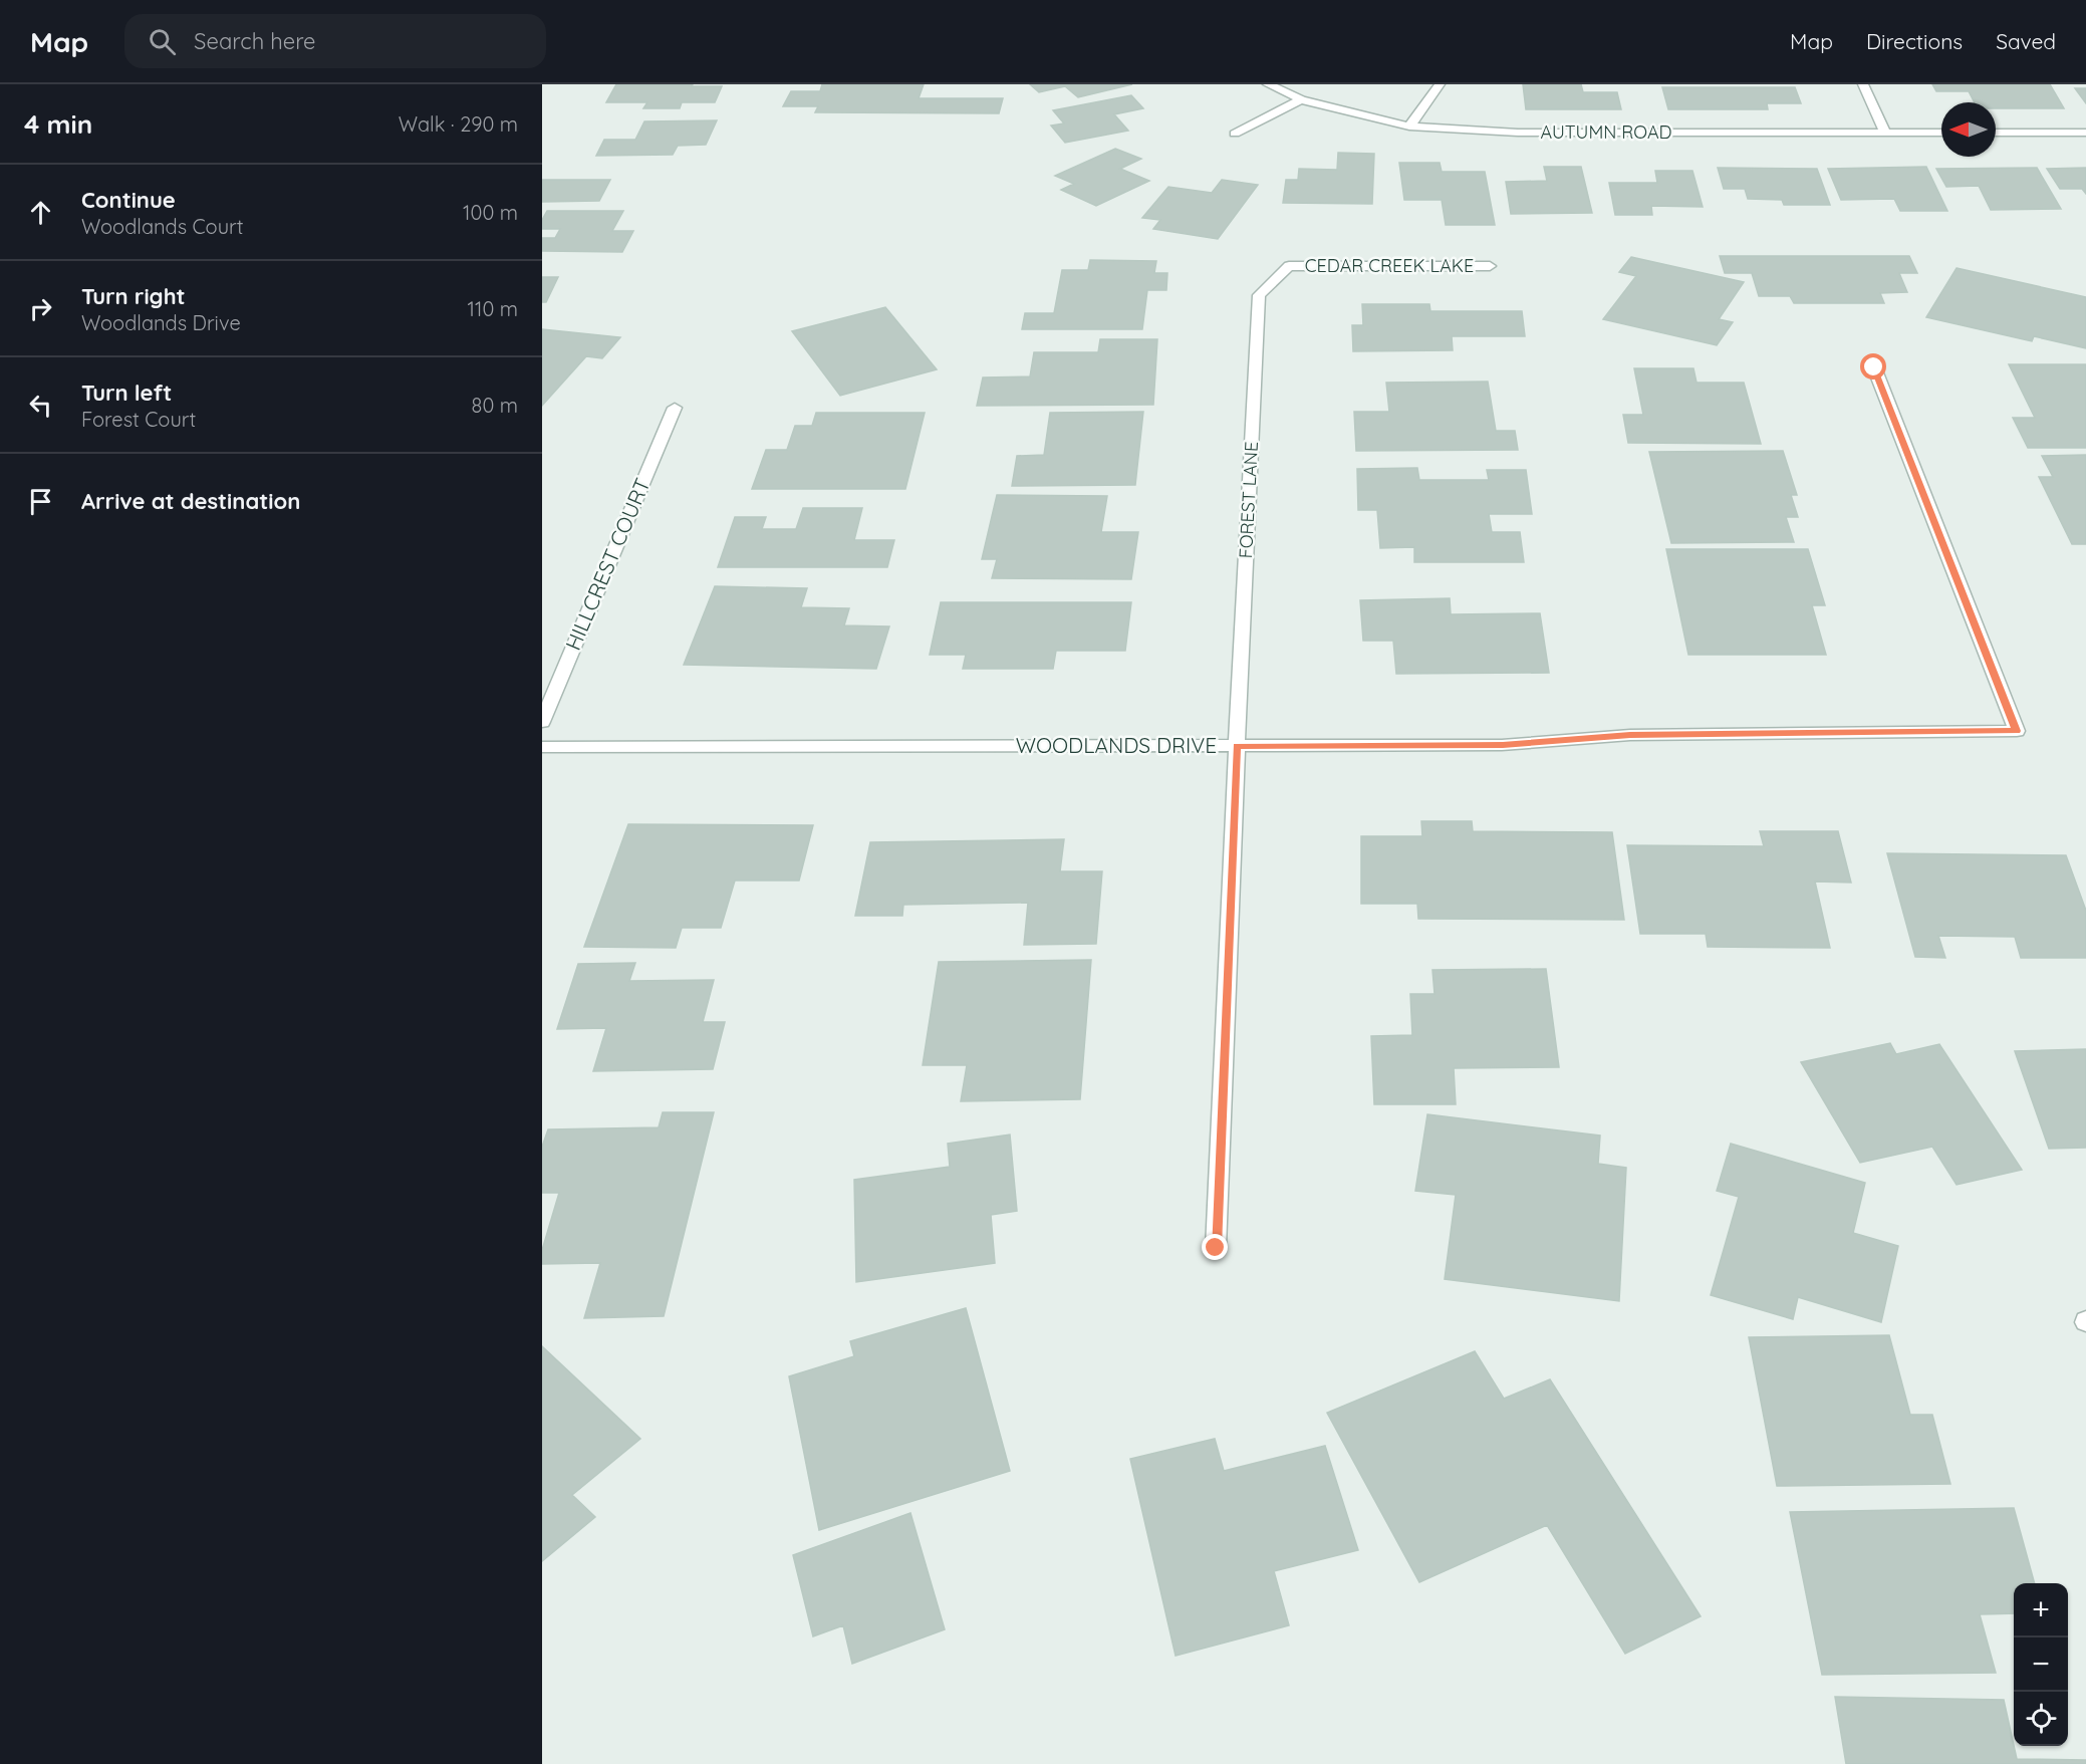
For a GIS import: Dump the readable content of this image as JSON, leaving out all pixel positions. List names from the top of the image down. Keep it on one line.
{"streets":{"street":["AUTUMN ROAD","CEDAR CREEK LAKE","FOREST LANE","HILLCREST COURT","WOODLANDS DRIVE"]},"crossings":[["CEDAR CREEK LAKE","FOREST LANE"],["FOREST LANE","WOODLANDS DRIVE"]],"north":"left","page":{"header":"Map","search":"Search here","nav":["Map","Directions","Saved"],"heading":["4 min","Walk · 290 m"],"list":[["Continue","Woodlands Court","100 m"],["Turn right","Woodlands Drive","110 m"],["Turn left","Forest Court","80 m"],"Arrive at destination"],"map_buttons":["+","−"]}}
